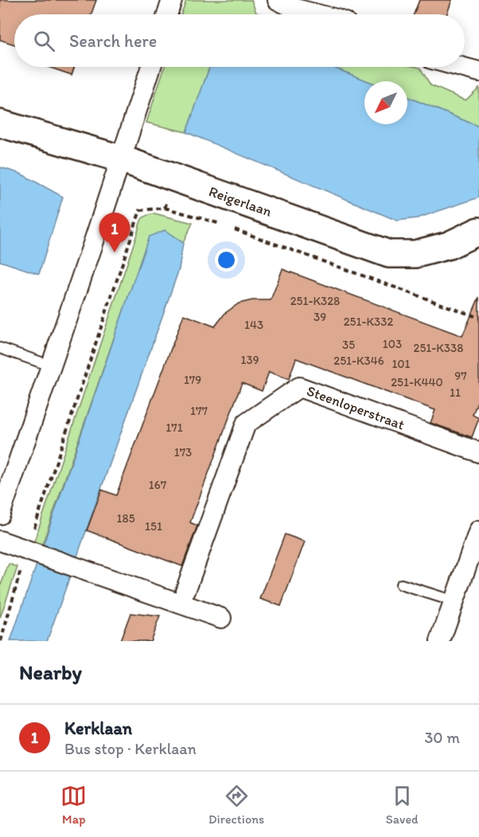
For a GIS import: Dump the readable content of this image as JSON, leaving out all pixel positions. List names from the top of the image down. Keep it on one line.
{"streets":{"street":["Reigerlaan","Steenloperstraat"]},"house_numbers":["251-K328","39","251-K332","143","103","35","251-K338","139","251-K346","101","97","179","251-K440","11","177","171","173","167","185","151"],"north":"bottom left","page":{"search":"Search here","pins":"1","heading":"Nearby","list":[{"mark":"1","name":"Kerklaan","note":"Bus stop · Kerklaan","value":"30 m"}],"nav":["Map","Directions","Saved"]}}
